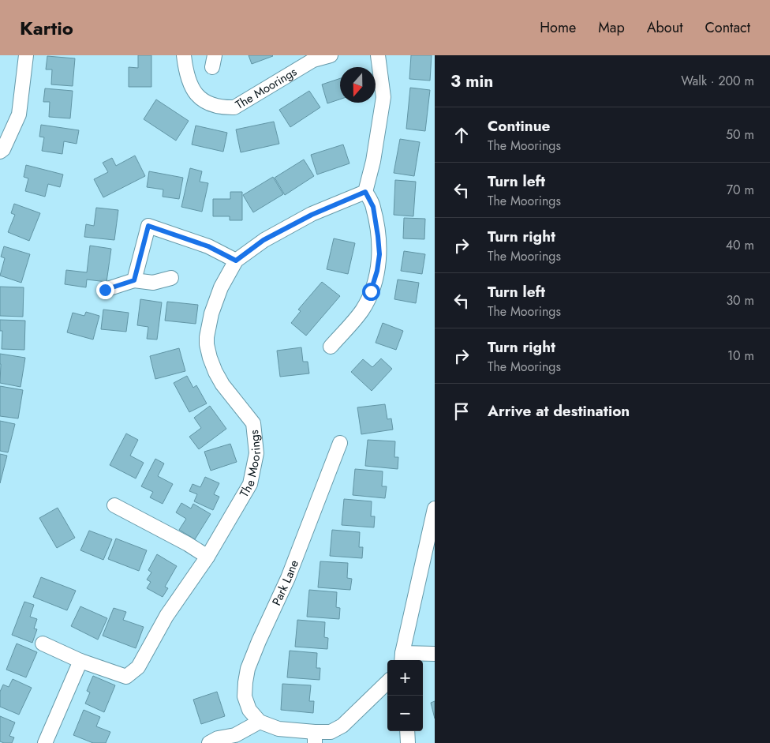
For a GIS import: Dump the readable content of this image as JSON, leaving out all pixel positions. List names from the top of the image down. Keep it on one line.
{"streets":{"street":["The Moorings","Park Lane"]},"north":"bottom","page":{"header":"Kartio","nav":["Home","Map","About","Contact"],"heading":["3 min","Walk · 200 m"],"list":[["Continue","The Moorings","50 m"],["Turn left","The Moorings","70 m"],["Turn right","The Moorings","40 m"],["Turn left","The Moorings","30 m"],["Turn right","The Moorings","10 m"],"Arrive at destination"],"map_buttons":["+","−"]}}
